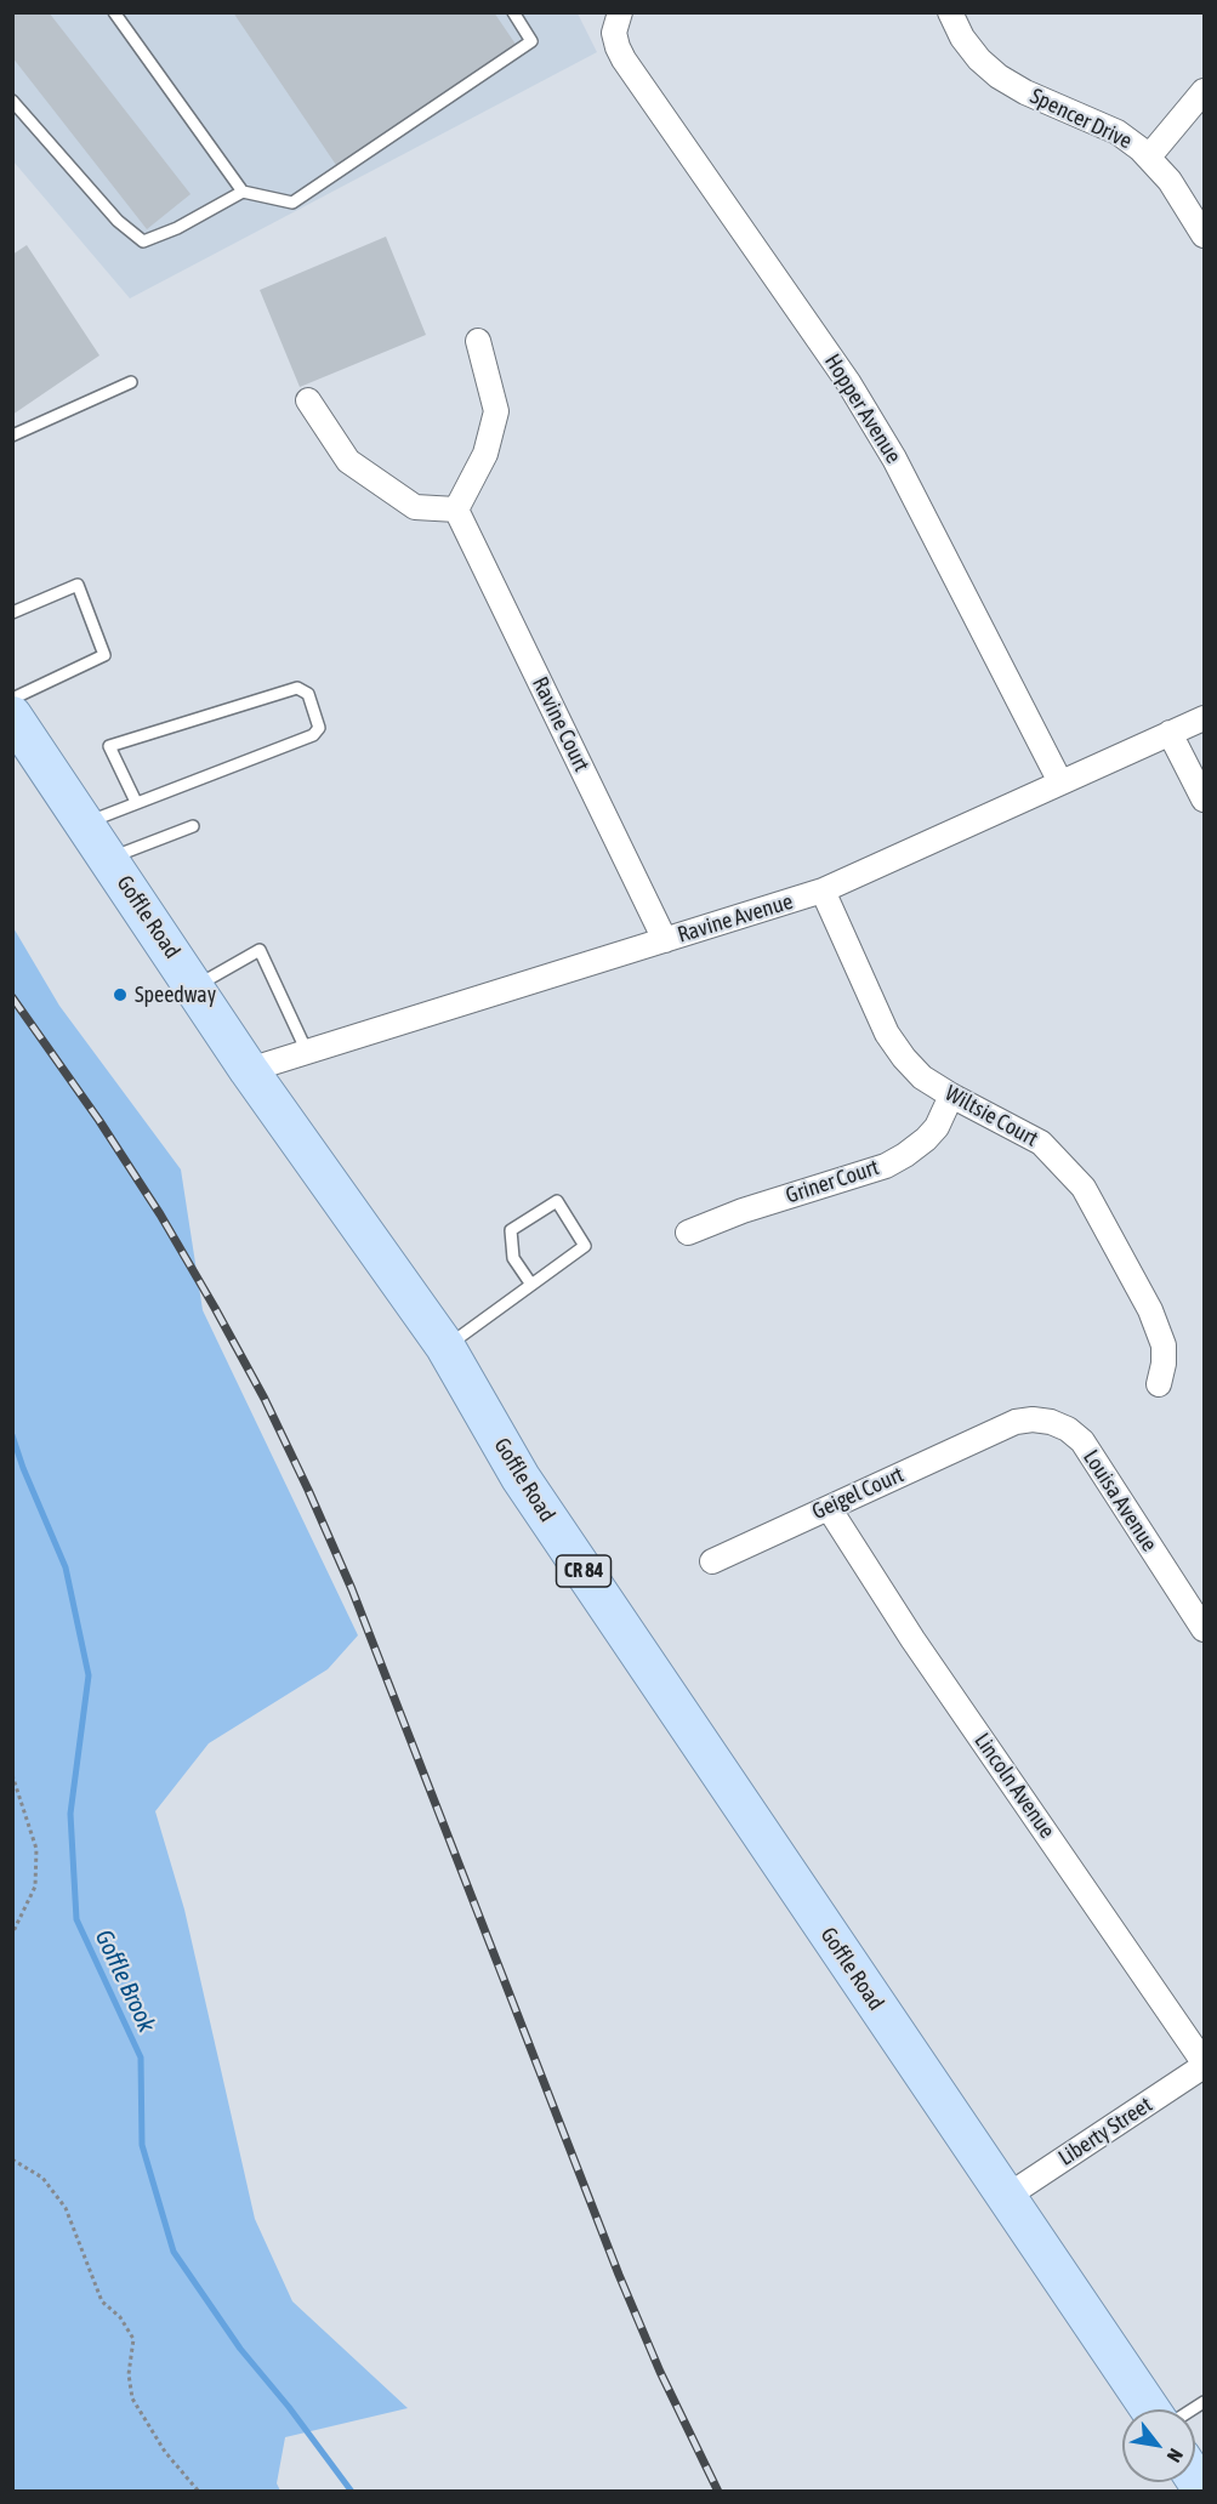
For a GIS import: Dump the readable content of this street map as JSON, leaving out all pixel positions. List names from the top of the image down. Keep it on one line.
{"streets":{"main road":["Goffle Road","CR 84"],"street":["Spencer Drive","Hopper Avenue","Ravine Court","Ravine Avenue","Wiltsie Court","Griner Court","Geigel Court","Louisa Avenue","Lincoln Avenue","Liberty Street"]},"crossings":[["Hopper Avenue","Ravine Avenue"],["Ravine Court","Ravine Avenue"],["Goffle Road","Ravine Avenue"],["Goffle Road","Liberty Street"],["Ravine Avenue","Wiltsie Court"],["Wiltsie Court","Griner Court"],["Geigel Court","Louisa Avenue"],["Geigel Court","Lincoln Avenue"],["Lincoln Avenue","Liberty Street"]],"water":["Goffle Brook"],"places":["Speedway"],"north":"bottom right"}
